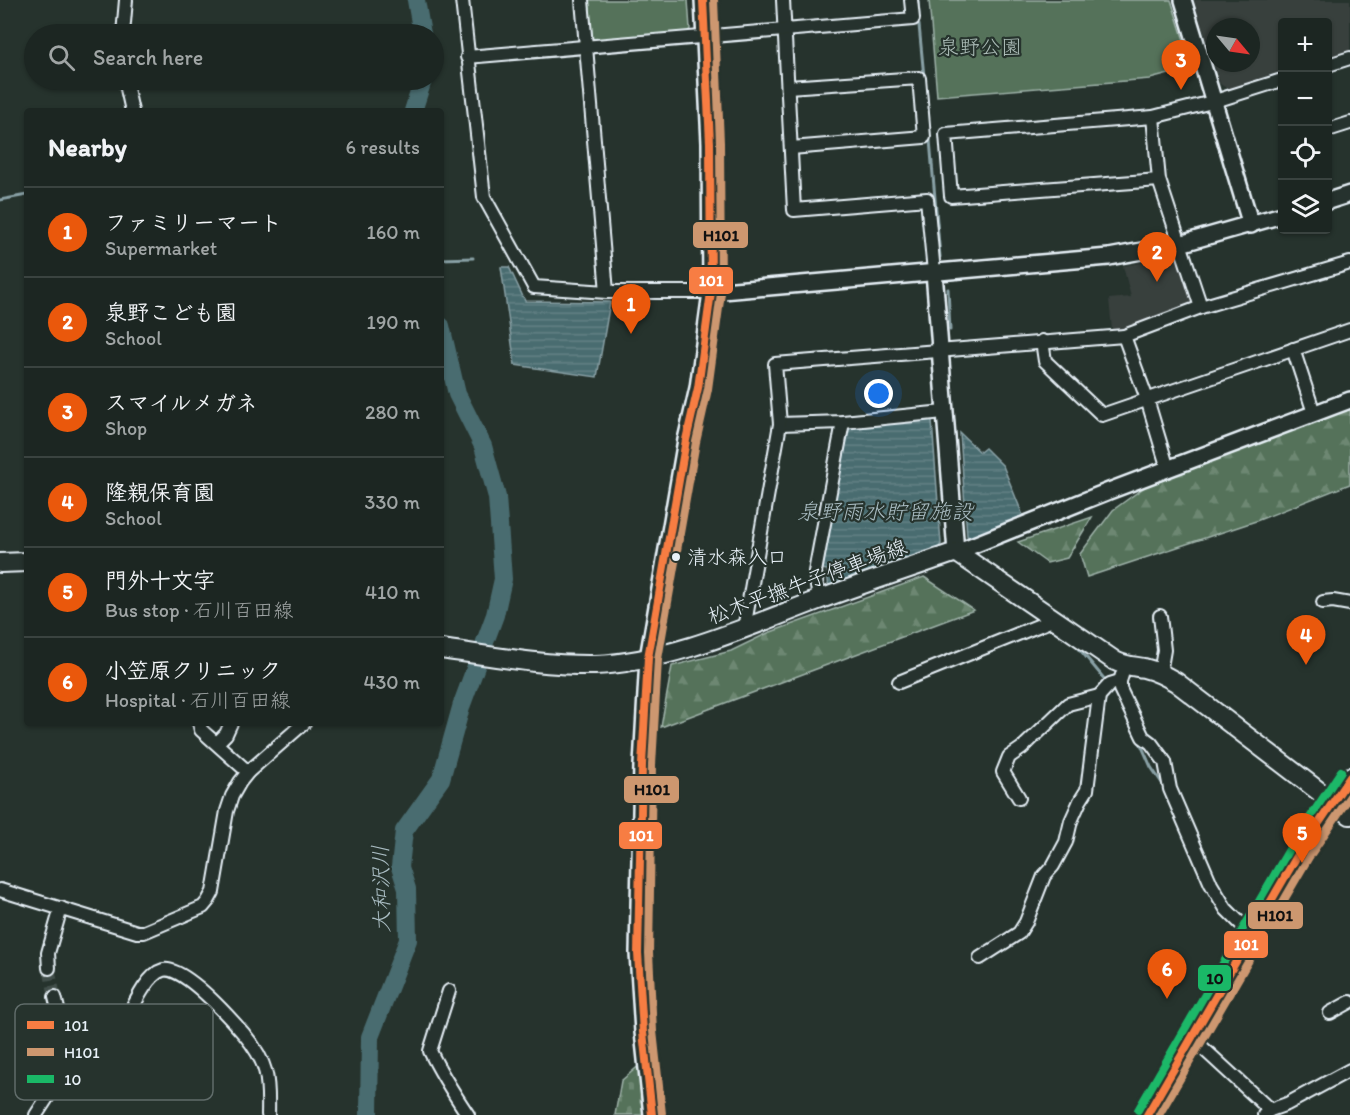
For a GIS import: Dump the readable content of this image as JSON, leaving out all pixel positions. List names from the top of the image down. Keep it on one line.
{"streets":{"main road":["松木平撫牛子停車場線"]},"water":["泉野雨水貯留施設","大和沢川"],"parks":["泉野公園"],"places":["清水森入口"],"lines":["transit line 101","transit line H101","transit line 10"],"legend":["101","H101","10"],"north":"bottom right","page":{"map_buttons":["+","−"],"search":"Search here","pins":["3","2","1","4","5","6"],"heading":["Nearby","6 results"],"list":[{"mark":"1","name":"ファミリーマート","note":"Supermarket","value":"160 m"},{"mark":"2","name":"泉野こども園","note":"School","value":"190 m"},{"mark":"3","name":"スマイルメガネ","note":"Shop","value":"280 m"},{"mark":"4","name":"隆親保育園","note":"School","value":"330 m"},{"mark":"5","name":"門外十文字","note":"Bus stop · 石川百田線","value":"410 m"},{"mark":"6","name":"小笠原クリニック","note":"Hospital · 石川百田線","value":"430 m"}]}}
